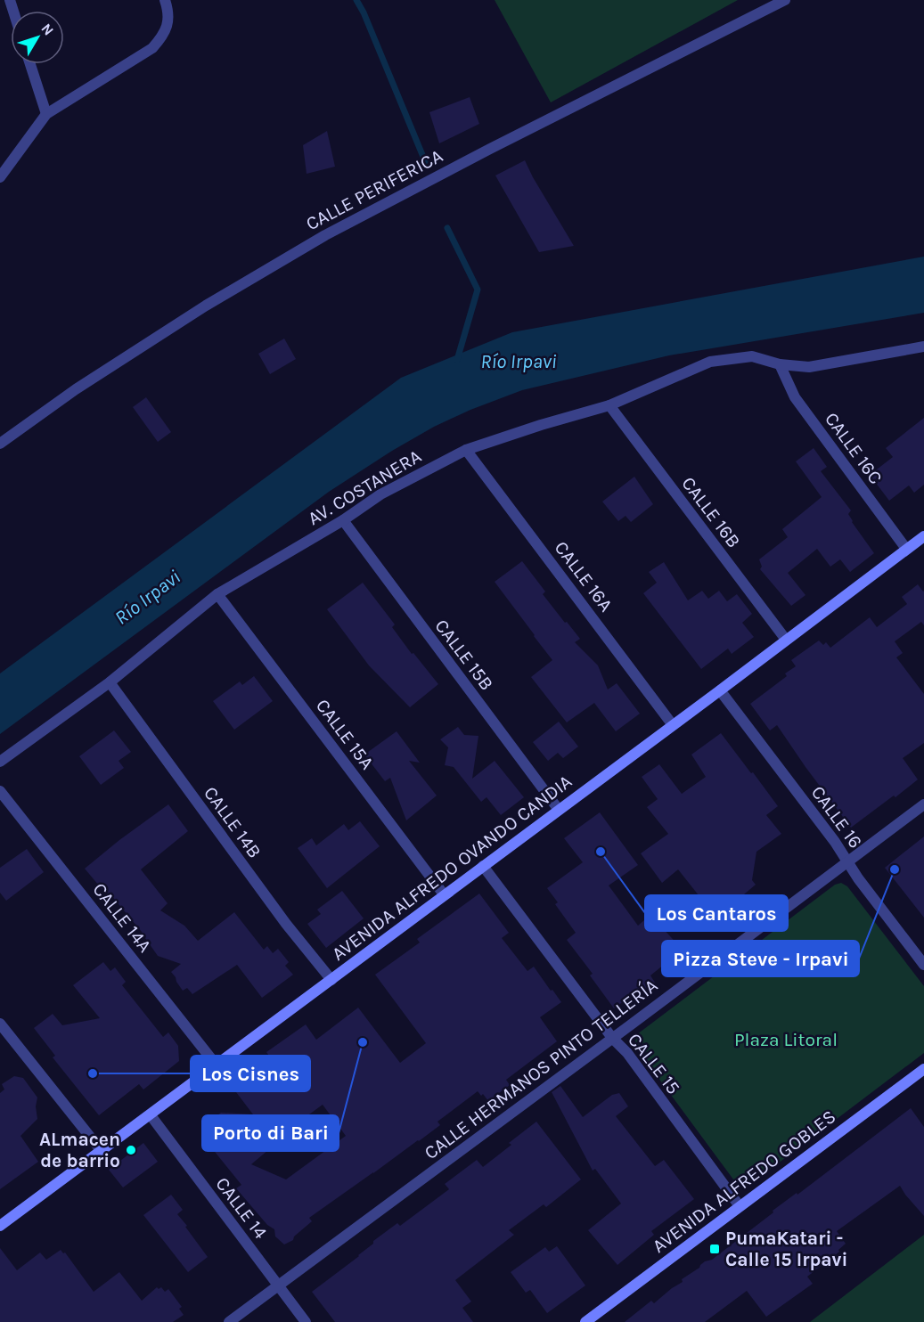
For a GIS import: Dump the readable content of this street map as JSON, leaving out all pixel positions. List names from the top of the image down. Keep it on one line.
{"streets":{"main road":["AVENIDA ALFREDO OVANDO CANDIA","AVENIDA ALFREDO GOBLES"],"street":["CALLE PERIFERICA","CALLE 16C","AV. COSTANERA","CALLE 16B","CALLE 16A","CALLE 15B","CALLE 15A","CALLE 16","CALLE 14B","CALLE 14A","CALLE 15","CALLE HERMANOS PINTO TELLERÍA","CALLE 14"]},"crossings":[["CALLE 16C","AV. COSTANERA"],["CALLE 16C","AVENIDA ALFREDO OVANDO CANDIA"],["AV. COSTANERA","CALLE 16B"],["AV. COSTANERA","CALLE 16A"],["AV. COSTANERA","CALLE 15B"],["AV. COSTANERA","CALLE 15A"],["AV. COSTANERA","CALLE 14B"],["CALLE 16B","AVENIDA ALFREDO OVANDO CANDIA"],["CALLE 16A","AVENIDA ALFREDO OVANDO CANDIA"],["CALLE 15B","AVENIDA ALFREDO OVANDO CANDIA"],["CALLE 15A","AVENIDA ALFREDO OVANDO CANDIA"],["CALLE 16","AVENIDA ALFREDO OVANDO CANDIA"],["CALLE 16","CALLE HERMANOS PINTO TELLERÍA"],["CALLE 14B","AVENIDA ALFREDO OVANDO CANDIA"],["AVENIDA ALFREDO OVANDO CANDIA","CALLE 14A"],["AVENIDA ALFREDO OVANDO CANDIA","CALLE 15"],["AVENIDA ALFREDO OVANDO CANDIA","CALLE 14"],["CALLE 15","CALLE HERMANOS PINTO TELLERÍA"],["CALLE 15","AVENIDA ALFREDO GOBLES"],["CALLE HERMANOS PINTO TELLERÍA","CALLE 14"]],"water":["Río Irpavi"],"parks":["Plaza Litoral"],"places":{"other":["Los Cantaros","Pizza Steve - Irpavi","Porto di Bari","Los Cisnes","ALmacen de barrio"],"transit":["PumaKatari - Calle 15 Irpavi"]},"north":"top right"}
